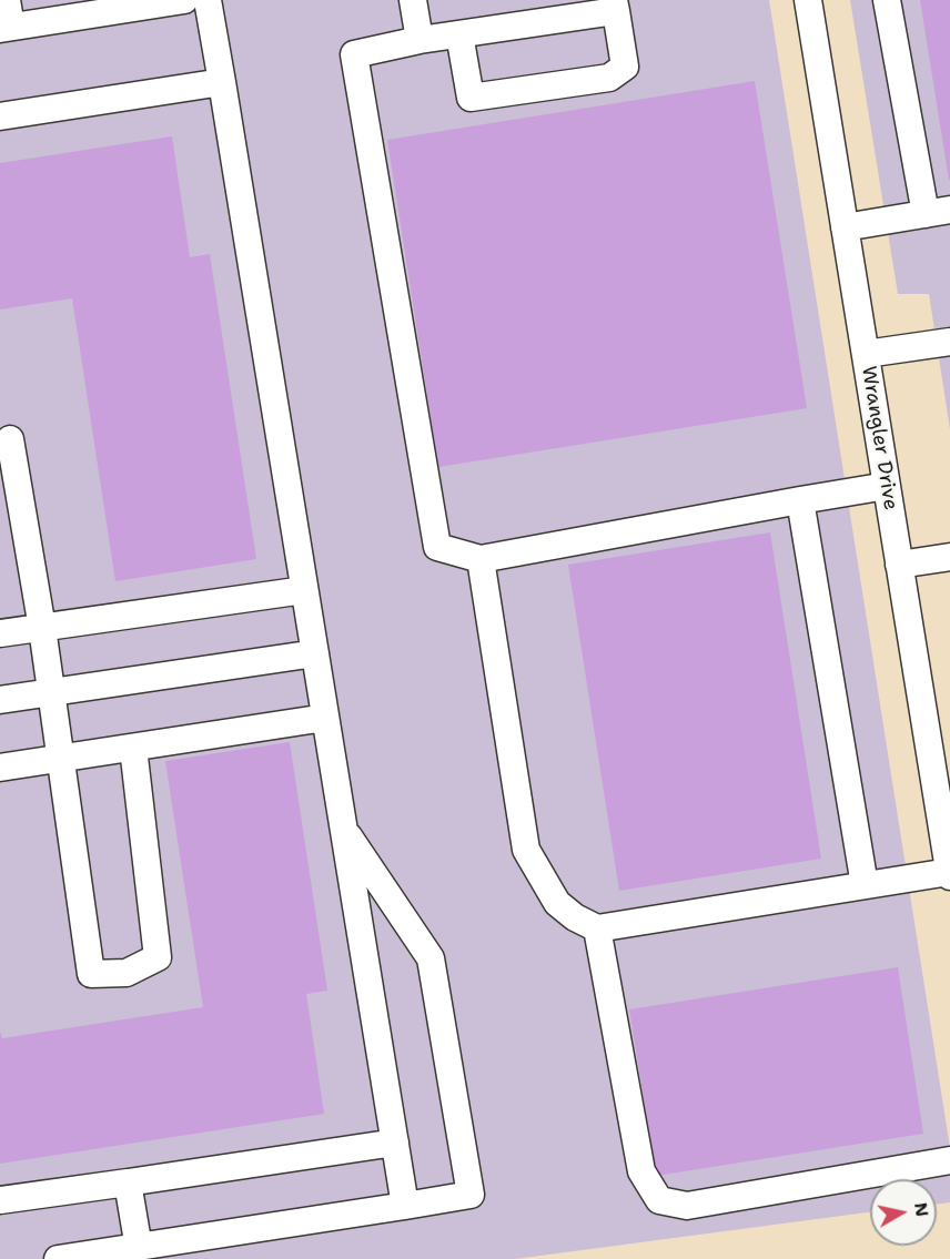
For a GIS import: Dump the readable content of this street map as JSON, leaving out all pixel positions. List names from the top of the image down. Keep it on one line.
{"streets":{"street":["Wrangler Drive"]},"north":"right"}
